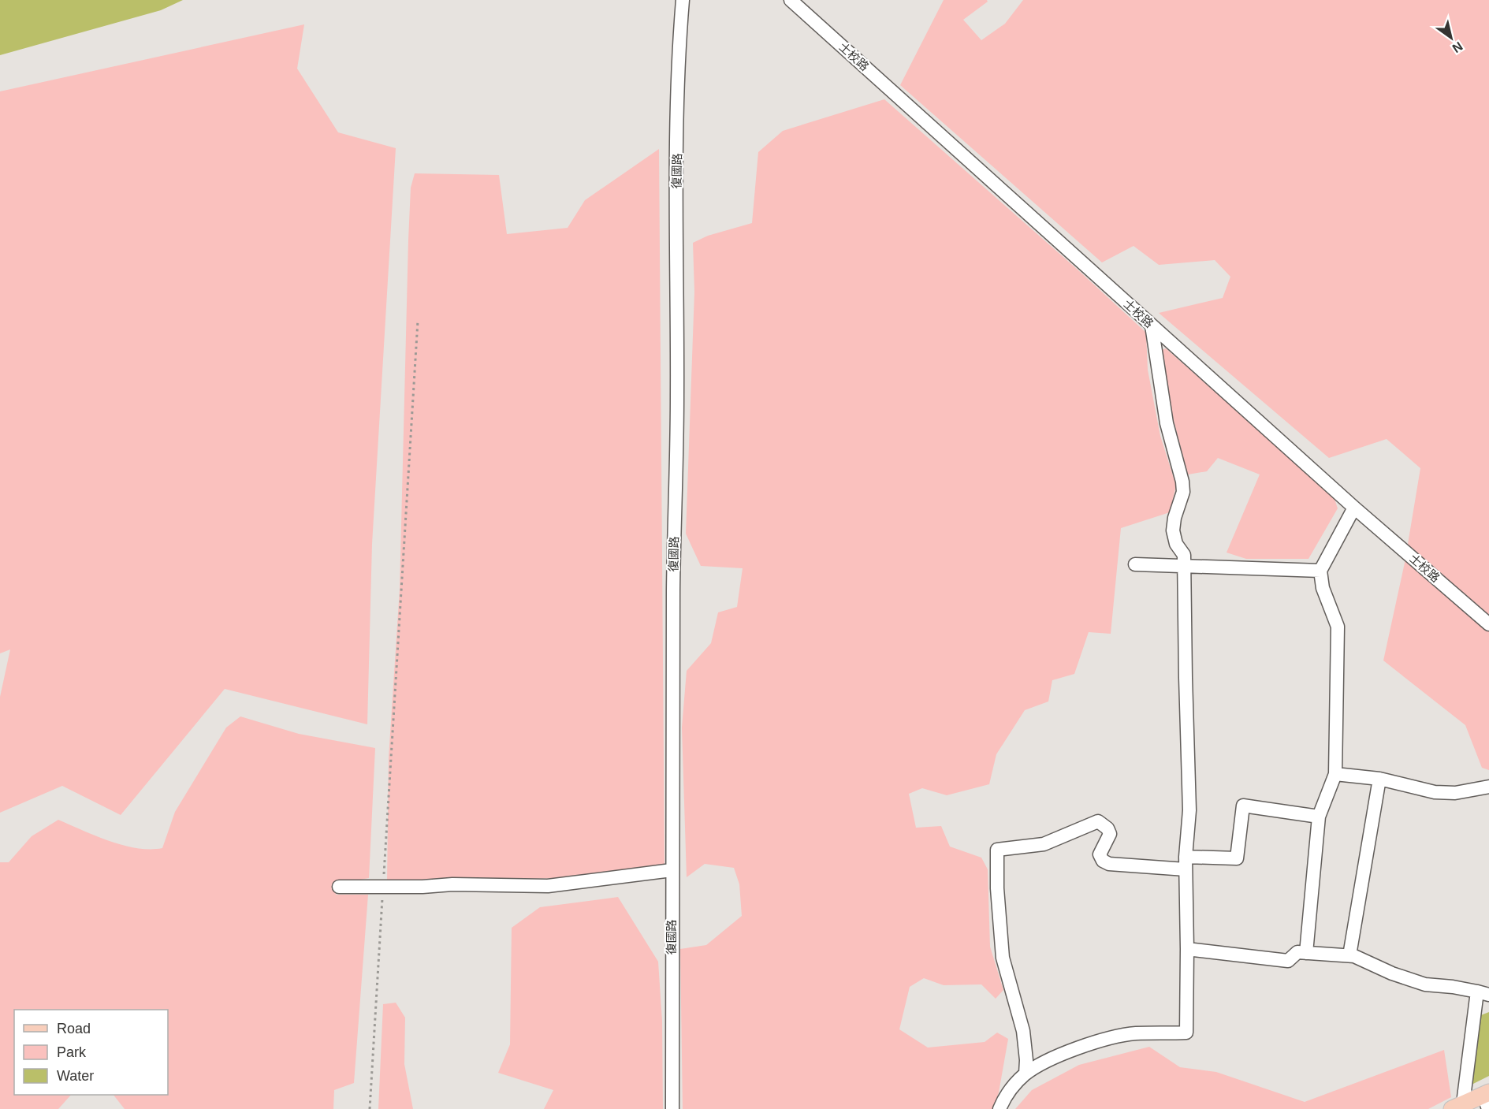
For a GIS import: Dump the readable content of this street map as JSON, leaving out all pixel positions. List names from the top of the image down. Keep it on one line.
{"streets":{"street":["士校路","復國路"]},"legend":["Road","Park","Water"],"north":"bottom right"}
